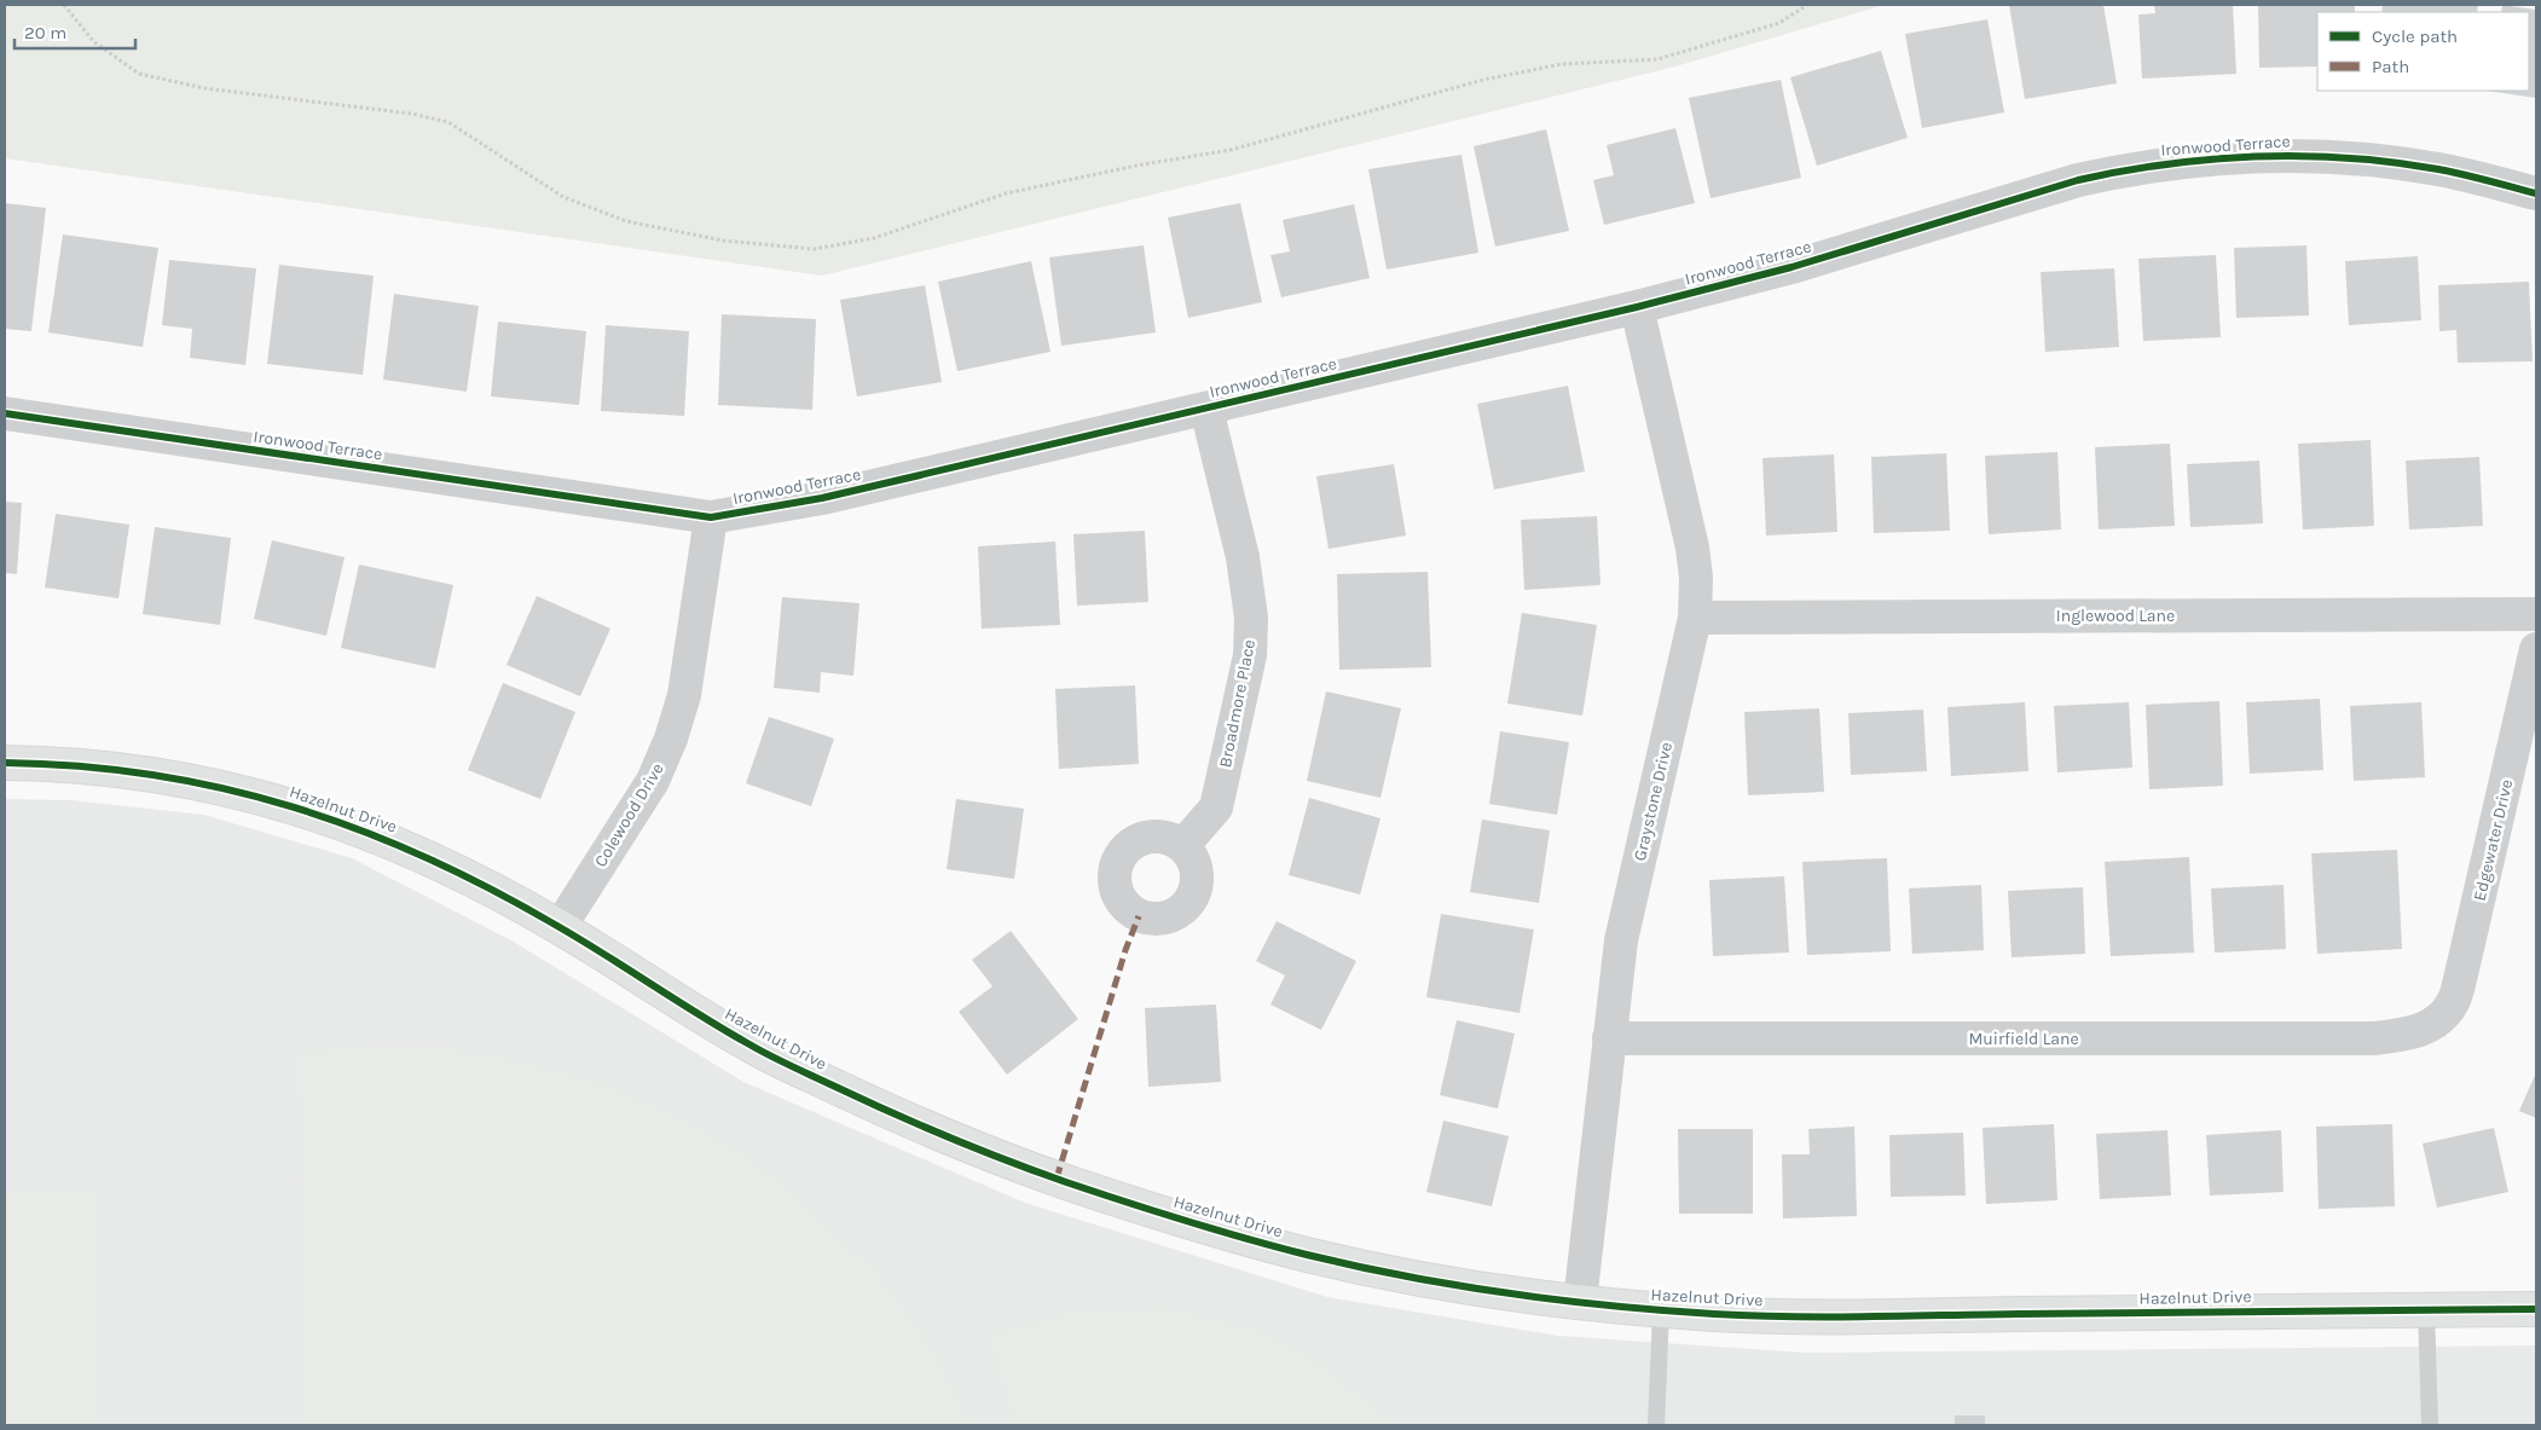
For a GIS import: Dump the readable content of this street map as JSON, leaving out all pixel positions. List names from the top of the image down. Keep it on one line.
{"streets":{"street":["Ironwood Terrace","Inglewood Lane","Broadmore Place","Graystone Drive","Hazelnut Drive","Colewood Drive","Edgewater Drive","Muirfield Lane"]},"crossings":[["Ironwood Terrace","Broadmore Place"],["Ironwood Terrace","Graystone Drive"],["Ironwood Terrace","Colewood Drive"],["Inglewood Lane","Graystone Drive"],["Graystone Drive","Hazelnut Drive"],["Graystone Drive","Muirfield Lane"],["Hazelnut Drive","Colewood Drive"],["Edgewater Drive","Muirfield Lane"]],"legend":["Cycle path","Path"],"scale_bar":"20 m"}
